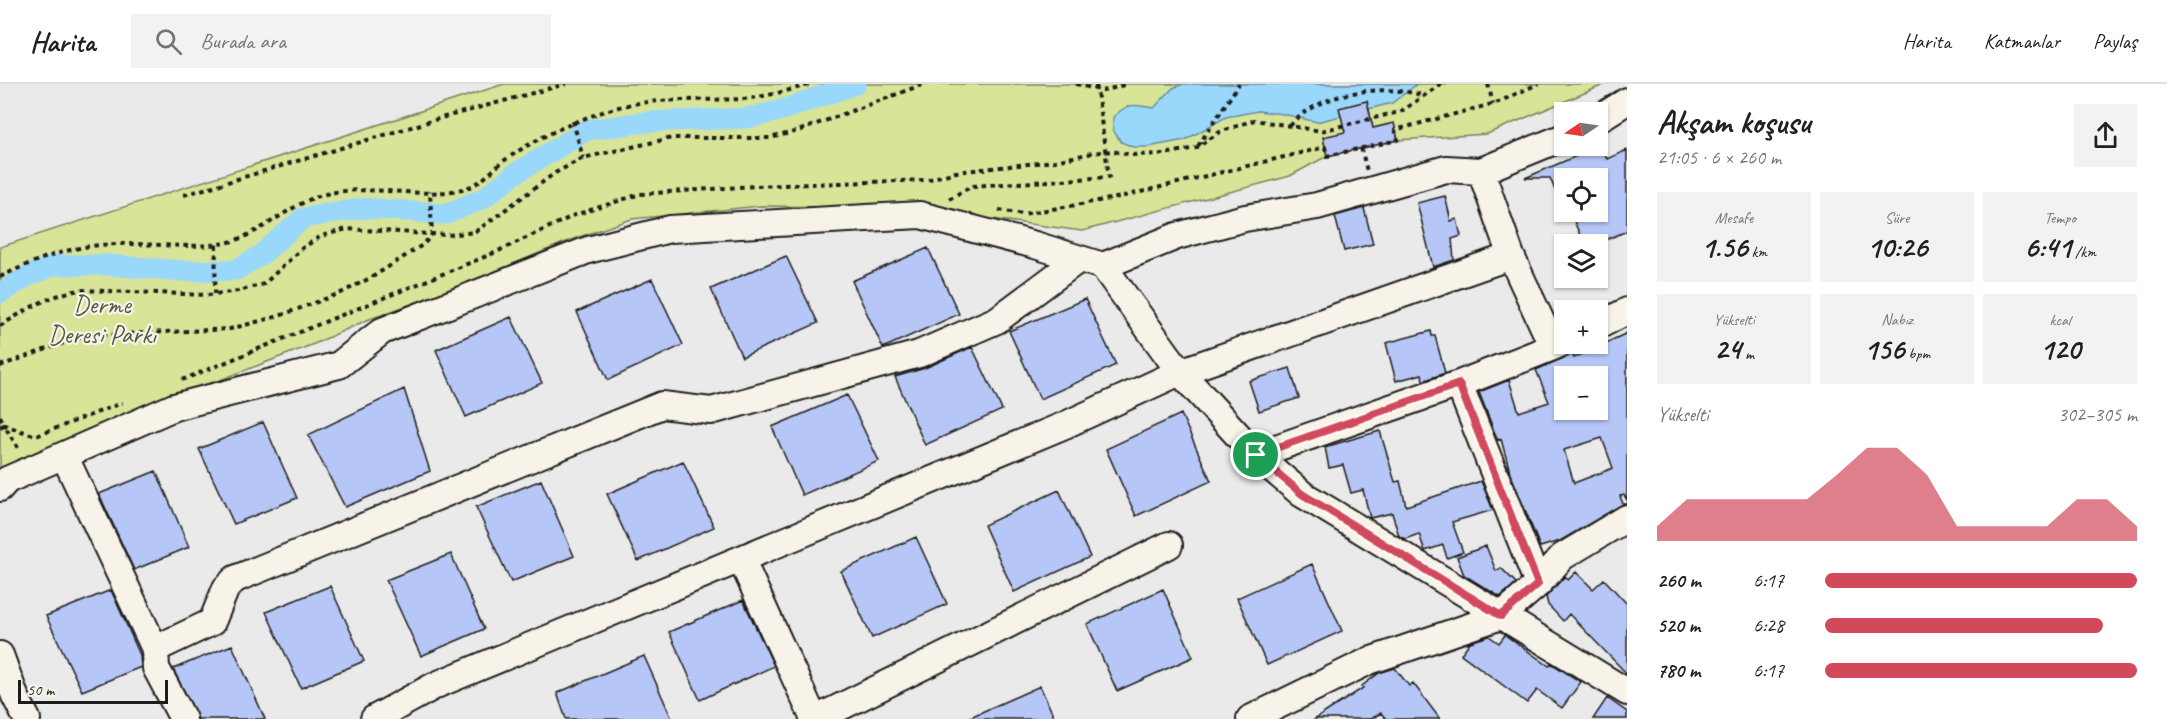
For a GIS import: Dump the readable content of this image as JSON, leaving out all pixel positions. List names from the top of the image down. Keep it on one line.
{"parks":["Derme Deresi Parkı"],"scale_bar":"50 m","north":"left","page":{"header":"Harita","search":"Burada ara","nav":["Harita","Katmanlar","Paylaş"],"heading":["Akşam koşusu","21:05 · 6 × 260 m"],"map_buttons":["+","−"],"stats":[["Mesafe","1.56 km"],["Süre","10:26"],["Tempo","6:41 /km"],["Yükselti","24 m"],["Nabız","156 bpm"],["kcal","120"]],"chart":["Yükselti","302–305 m"],"list":[{"name":"260 m","note":"6:17"},{"name":"520 m","note":"6:28"},{"name":"780 m","note":"6:17"}],"scale":"50 m"}}
